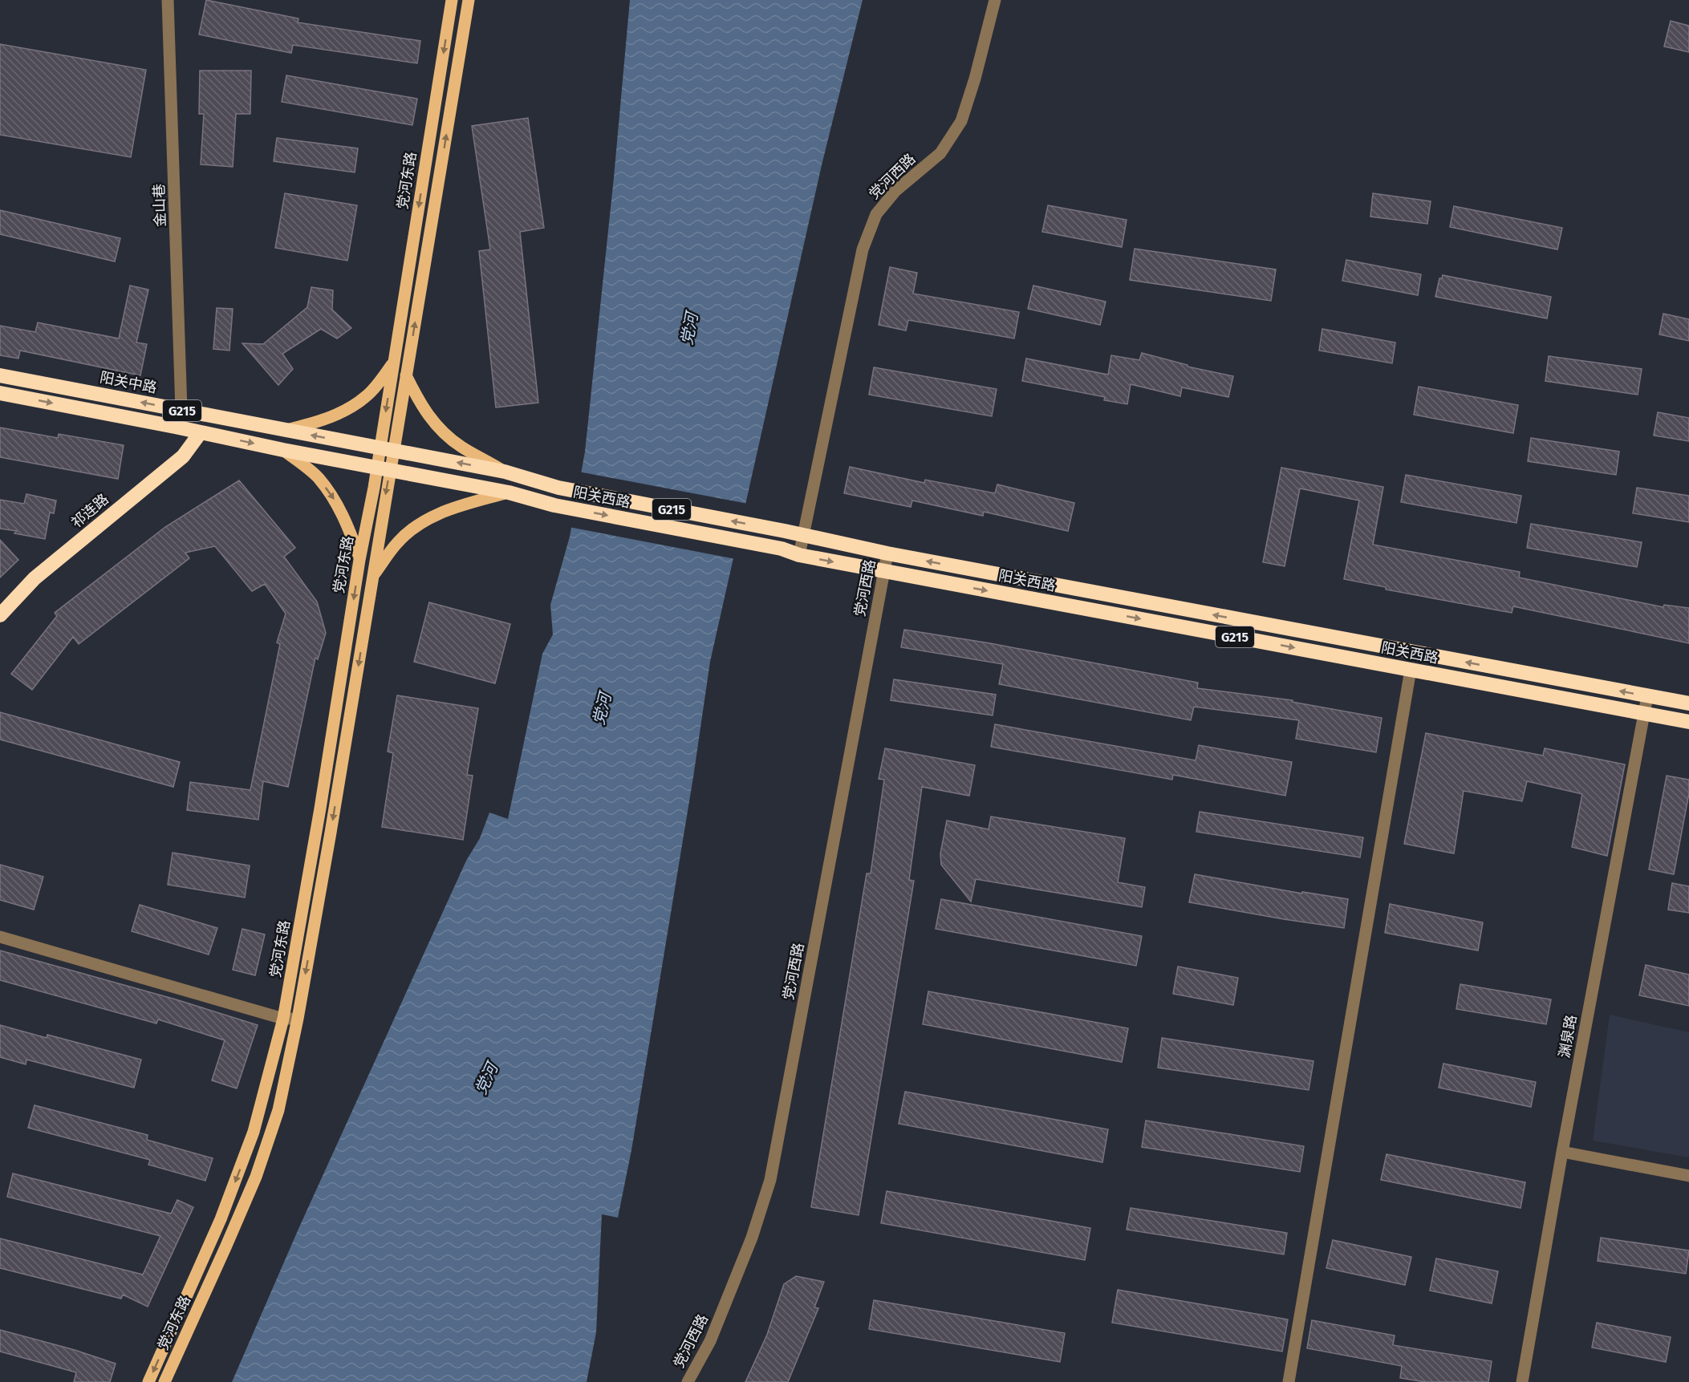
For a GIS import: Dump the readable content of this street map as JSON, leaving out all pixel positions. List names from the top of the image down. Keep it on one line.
{"streets":{"highway":["阳关中路","G215","阳关西路","祁连路"],"main road":["党河东路"],"street":["党河西路","金山巷","渊泉路"]},"crossings":[["党河西路","阳关西路"],["党河东路","阳关西路"],["金山巷","阳关中路"],["阳关中路","阳关西路"],["G215","阳关西路"],["G215","祁连路"],["阳关西路","渊泉路"]],"water":["党河"]}
